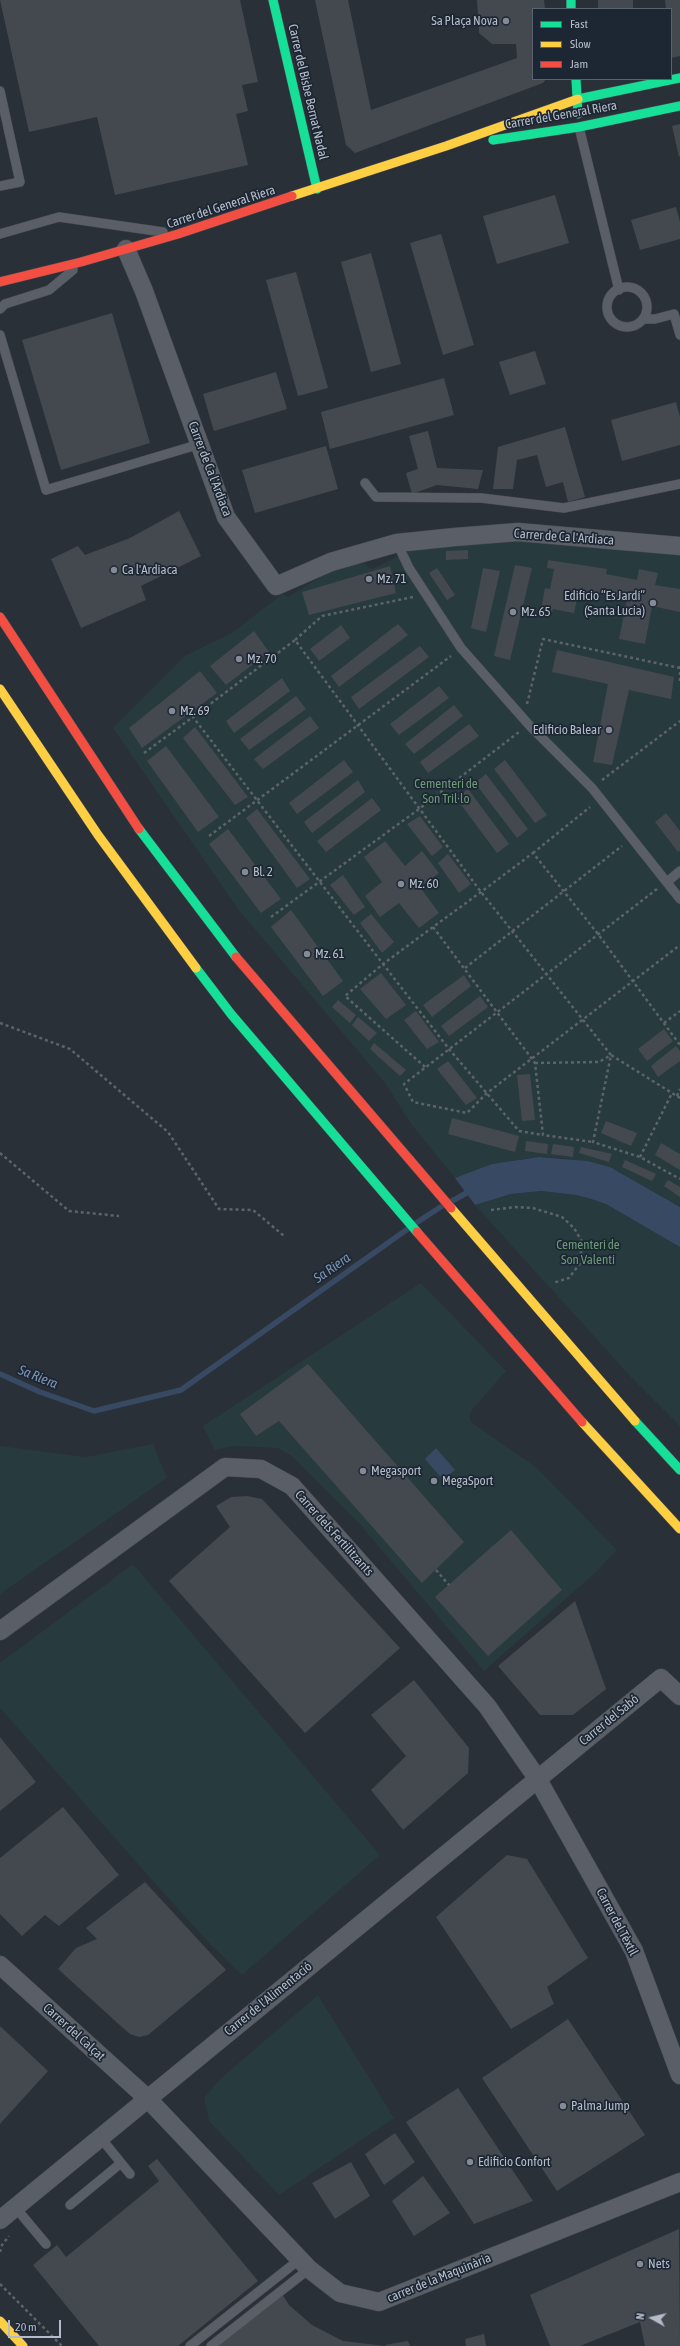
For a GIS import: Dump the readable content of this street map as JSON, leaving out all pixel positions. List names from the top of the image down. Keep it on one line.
{"streets":{"main road":["Carrer del Bisbe Bernat Nadal","Carrer del General Riera"],"street":["Carrer de Ca l'Ardiaca","Carrer dels Fertilitzants","Carrer del Sabó","Carrer del Tèxtil","Carrer de l'Alimentació","Carrer del Calçat","carrer de la Maquinària"]},"crossings":[["Carrer del Bisbe Bernat Nadal","Carrer del General Riera"],["Carrer del General Riera","Carrer de Ca l'Ardiaca"],["Carrer dels Fertilitzants","Carrer del Sabó"],["Carrer dels Fertilitzants","Carrer del Tèxtil"],["Carrer dels Fertilitzants","Carrer de l'Alimentació"],["Carrer del Sabó","Carrer del Tèxtil"],["Carrer del Sabó","Carrer de l'Alimentació"],["Carrer del Tèxtil","Carrer de l'Alimentació"],["Carrer de l'Alimentació","Carrer del Calçat"],["Carrer de l'Alimentació","carrer de la Maquinària"],["Carrer del Calçat","carrer de la Maquinària"]],"water":["Sa Riera"],"parks":["Cementeri de Son Tril·lo","Cementeri de Son Valentí"],"places":["Sa Plaça Nova","Ca l'Ardiaca","Mz. 71","Edificio “Es Jardí” (Santa Lucía)","Mz. 65","Mz. 70","Mz. 69","Edificio Balear","Bl. 2","Mz. 60","Mz. 61","Megasport","MegaSport","Palma Jump","Edificio Confort","Nets"],"legend":["Fast","Slow","Jam"],"scale_bar":"20 m","north":"left"}
